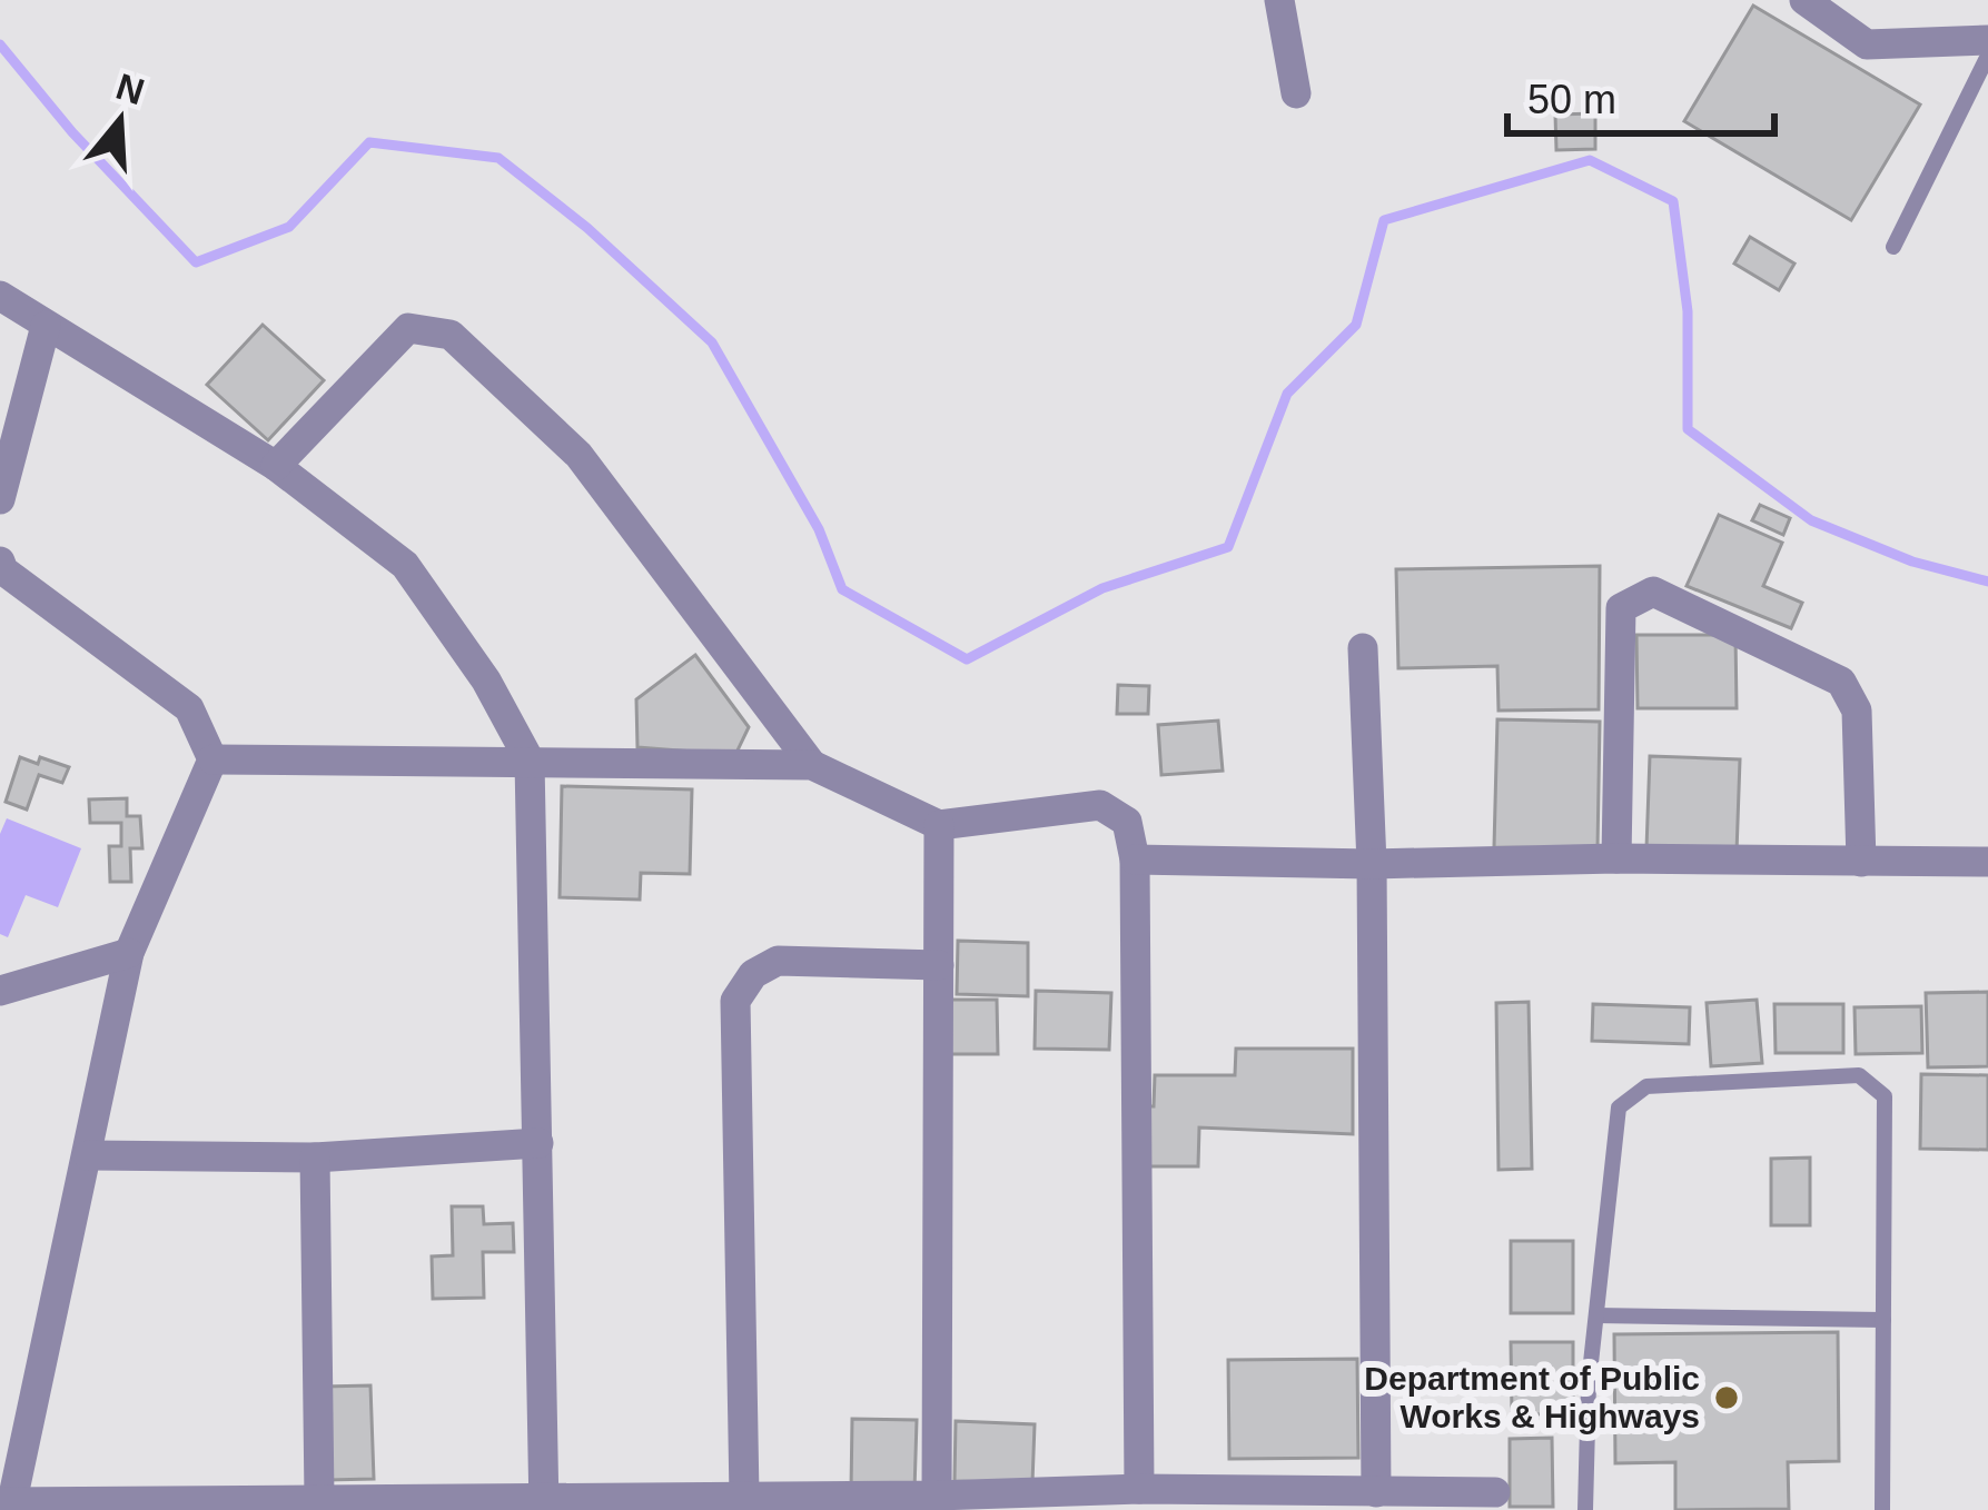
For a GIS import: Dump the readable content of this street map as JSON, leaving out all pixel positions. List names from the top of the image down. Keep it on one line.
{"places":["Department of Public Works & Highways"],"scale_bar":"50 m","north":"top"}
